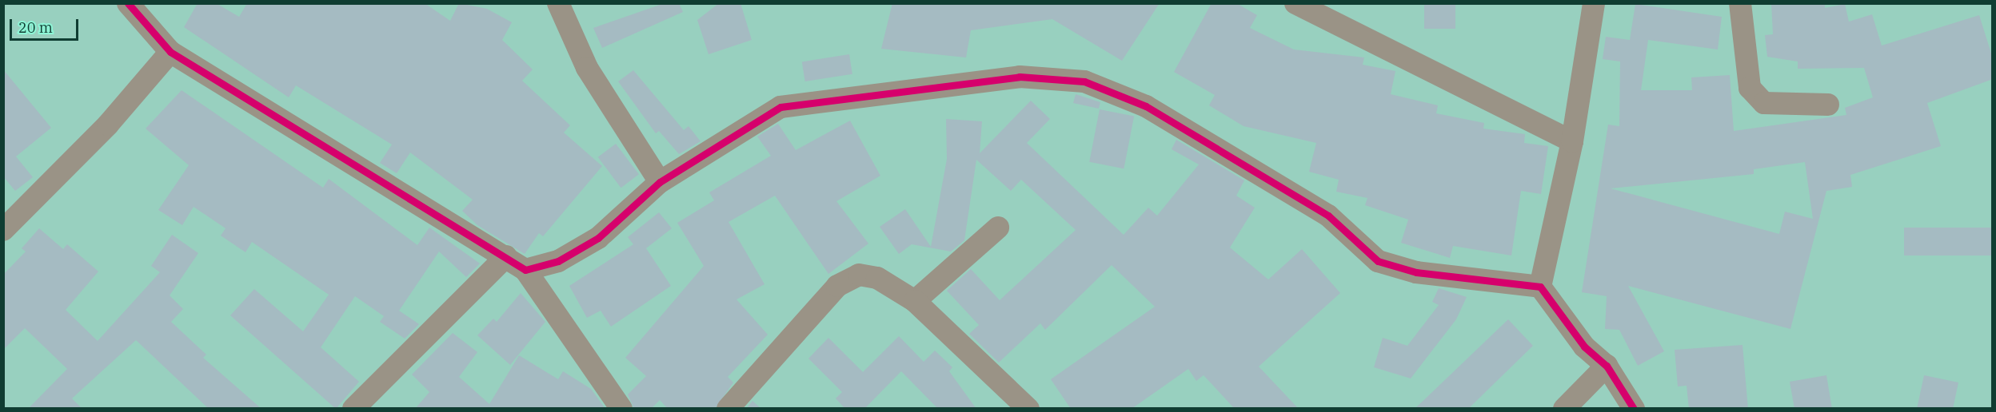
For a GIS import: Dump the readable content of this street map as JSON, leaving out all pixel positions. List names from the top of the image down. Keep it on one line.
{"scale_bar":"20 m"}
